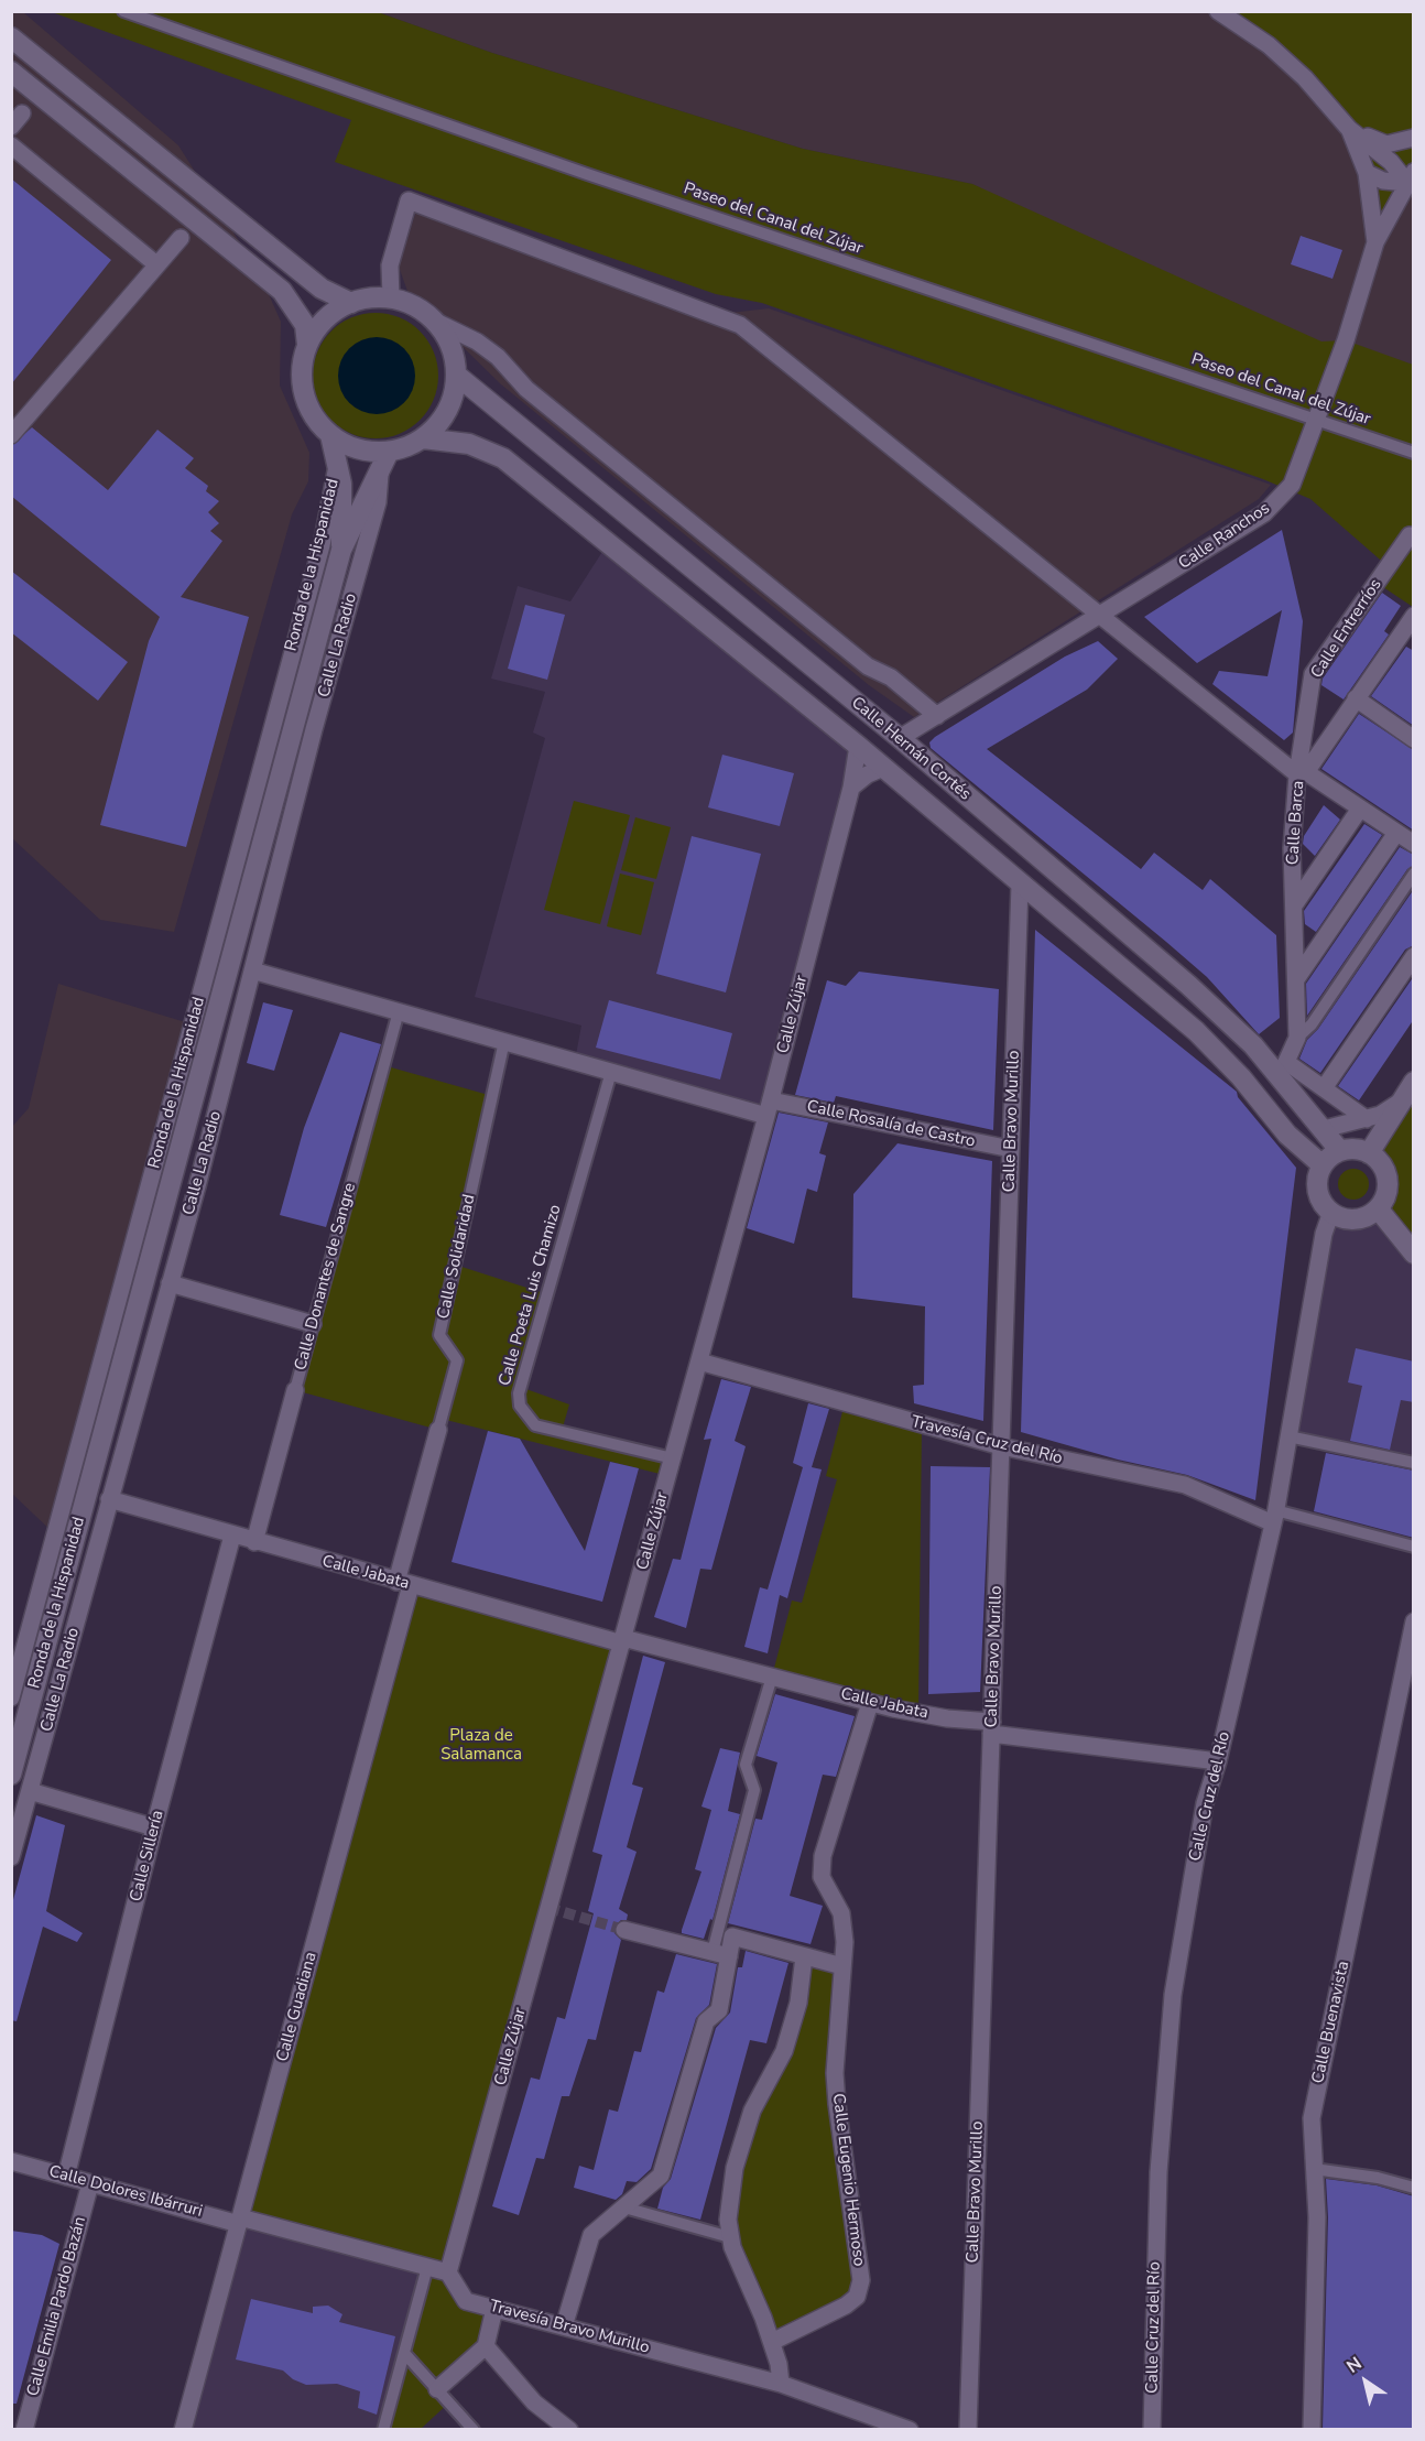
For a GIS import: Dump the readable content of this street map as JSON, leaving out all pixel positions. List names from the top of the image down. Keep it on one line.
{"streets":{"street":["Paseo del Canal del Zújar","Calle Ranchos","Ronda de la Hispanidad","Calle Entrerríos","Calle La Radio","Calle Hernán Cortés","Calle Barca","Calle Zújar","Calle Bravo Murillo","Calle Rosalía de Castro","Calle Solidaridad","Calle Donantes de Sangre","Calle Poeta Luis Chamizo","Travesía Cruz del Río","Calle Jabata","Calle Cruz del Río","Calle Sillería","Calle Guadiana","Calle Buenavista","Calle Eugenio Hermoso","Calle Dolores Ibárruri","Calle Emilia Pardo Bazán","Travesía Bravo Murillo"]},"crossings":[["Paseo del Canal del Zújar","Calle Ranchos"],["Calle Ranchos","Calle Hernán Cortés"],["Ronda de la Hispanidad","Calle La Radio"],["Ronda de la Hispanidad","Calle Hernán Cortés"],["Calle Entrerríos","Calle Barca"],["Calle La Radio","Calle Hernán Cortés"],["Calle La Radio","Calle Rosalía de Castro"],["Calle La Radio","Calle Jabata"],["Calle Hernán Cortés","Calle Barca"],["Calle Hernán Cortés","Calle Zújar"],["Calle Hernán Cortés","Calle Bravo Murillo"],["Calle Hernán Cortés","Calle Cruz del Río"],["Calle Zújar","Calle Rosalía de Castro"],["Calle Zújar","Calle Poeta Luis Chamizo"],["Calle Zújar","Travesía Cruz del Río"],["Calle Zújar","Calle Jabata"],["Calle Zújar","Travesía Bravo Murillo"],["Calle Bravo Murillo","Calle Rosalía de Castro"],["Calle Bravo Murillo","Travesía Cruz del Río"],["Calle Bravo Murillo","Calle Jabata"],["Calle Rosalía de Castro","Calle Solidaridad"],["Calle Rosalía de Castro","Calle Donantes de Sangre"],["Calle Rosalía de Castro","Calle Poeta Luis Chamizo"],["Calle Solidaridad","Calle Jabata"],["Calle Solidaridad","Calle Guadiana"],["Calle Donantes de Sangre","Calle Jabata"],["Travesía Cruz del Río","Calle Cruz del Río"],["Calle Jabata","Calle Cruz del Río"],["Calle Jabata","Calle Sillería"],["Calle Jabata","Calle Guadiana"],["Calle Jabata","Calle Eugenio Hermoso"],["Calle Sillería","Calle Dolores Ibárruri"],["Calle Guadiana","Calle Dolores Ibárruri"],["Calle Dolores Ibárruri","Calle Emilia Pardo Bazán"]],"parks":["Plaza de Salamanca"],"north":"top left"}
